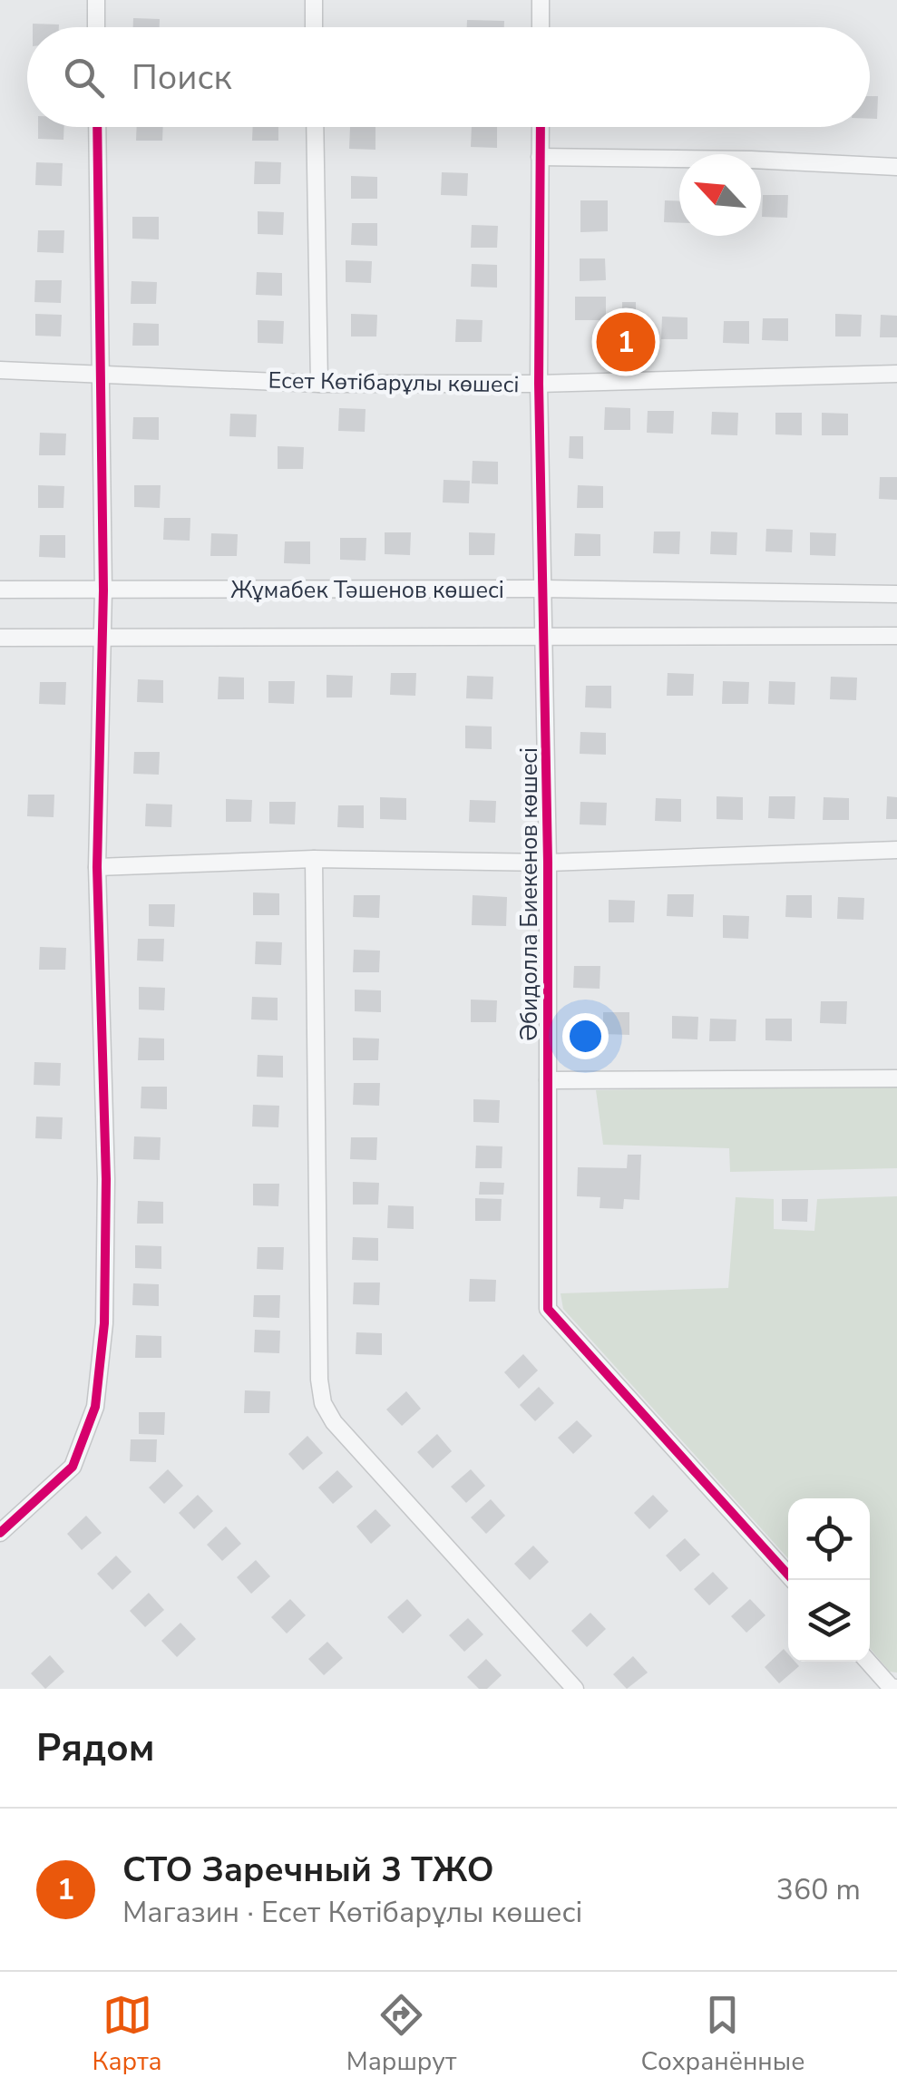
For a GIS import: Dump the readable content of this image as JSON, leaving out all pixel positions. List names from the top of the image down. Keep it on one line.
{"streets":{"street":["Есет Көтібарұлы көшесі","Жұмабек Тәшенов көшесі","Әбидолла Биекенов көшесі"]},"crossings":[["Есет Көтібарұлы көшесі","Әбидолла Биекенов көшесі"],["Жұмабек Тәшенов көшесі","Әбидолла Биекенов көшесі"]],"north":"top left","page":{"search":"Поиск","pins":"1","heading":"Рядом","list":[{"mark":"1","name":"СТО Заречный 3 ТЖО","note":"Магазин · Есет Көтібарұлы көшесі","value":"360 m"}],"nav":["Карта","Маршрут","Сохранённые"]}}
